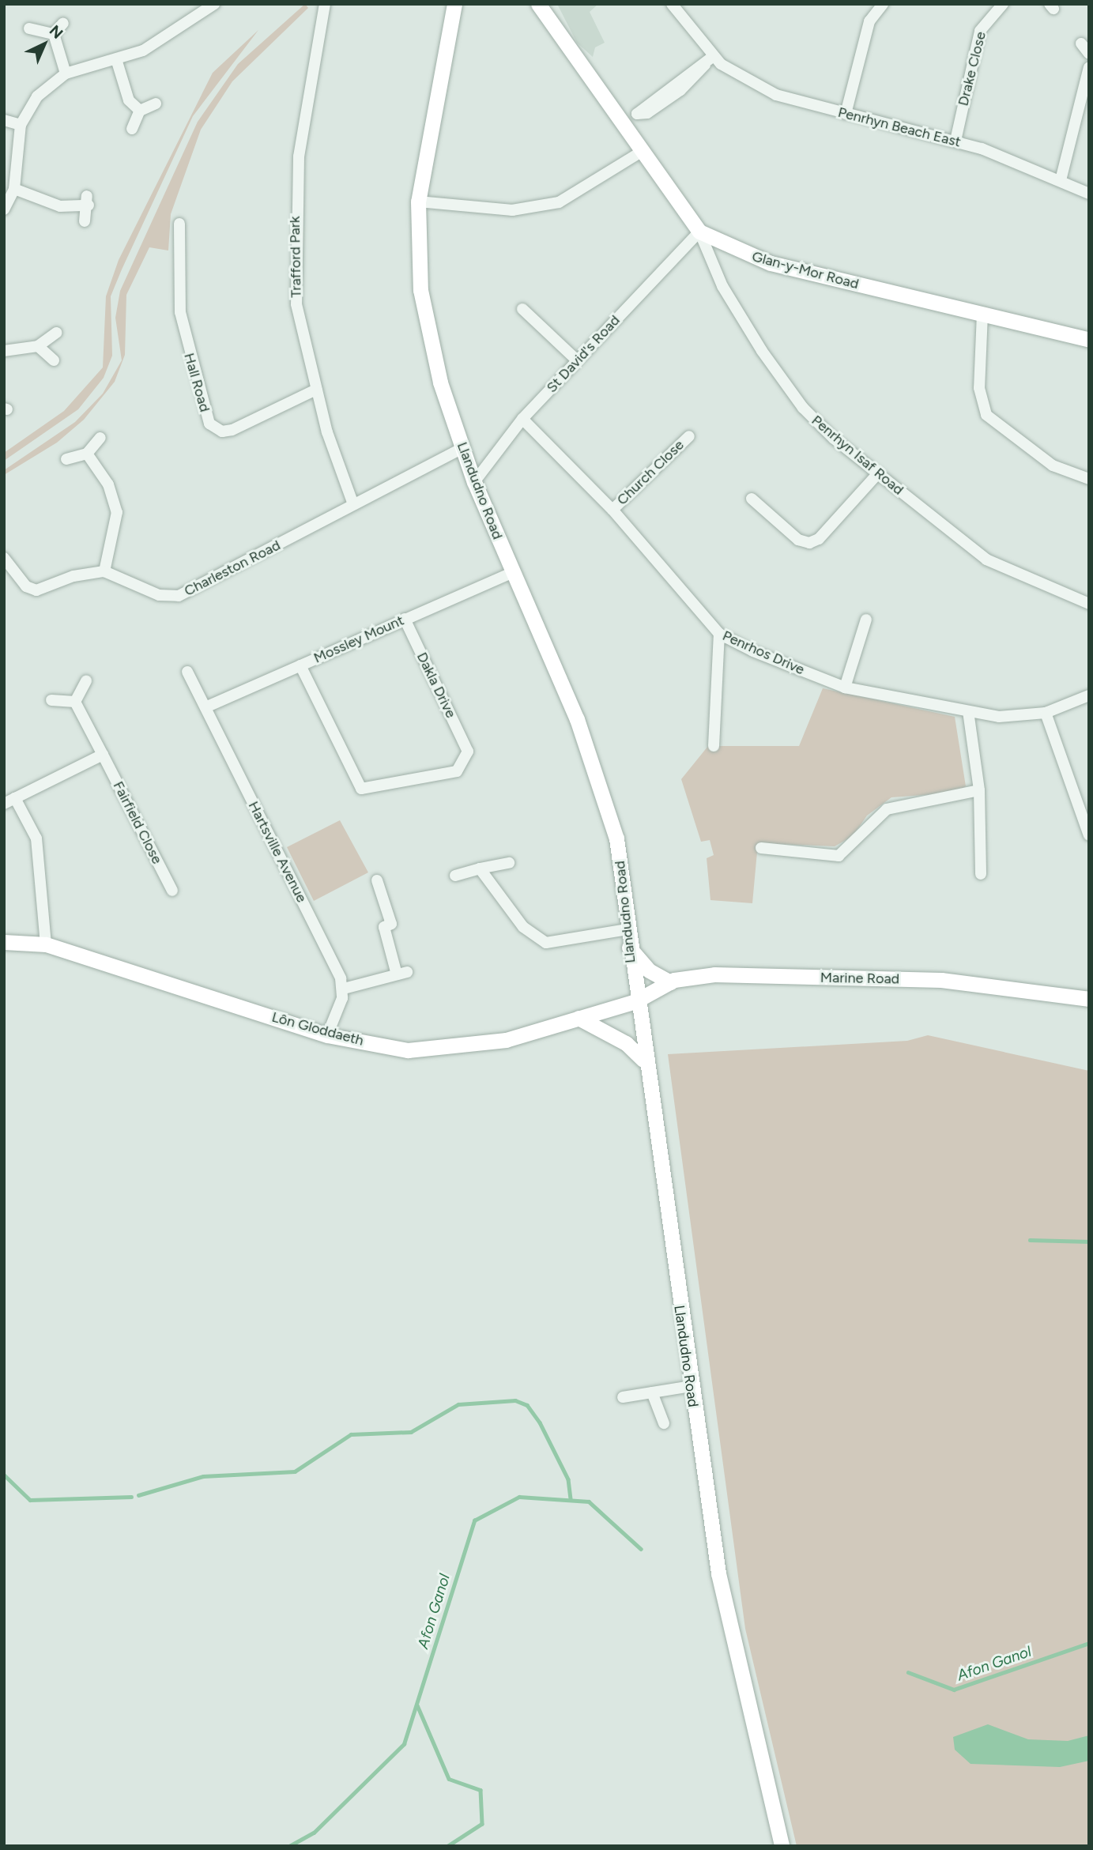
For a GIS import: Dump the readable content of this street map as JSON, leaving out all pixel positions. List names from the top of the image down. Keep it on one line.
{"streets":{"street":["Drake Close","Penrhyn Beach East","Trafford Park","Glan-y-Mor Road","St David's Road","Hall Road","Penrhyn Isaf Road","Church Close","Llandudno Road","Charleston Road","Mossley Mount","Penrhos Drive","Dakla Drive","Fairfield Close","Hartsville Avenue","Marine Road","Lôn Gloddaeth"]},"crossings":[["Drake Close","Penrhyn Beach East"],["Trafford Park","Hall Road"],["Trafford Park","Charleston Road"],["Glan-y-Mor Road","St David's Road"],["Glan-y-Mor Road","Penrhyn Isaf Road"],["St David's Road","Penrhyn Isaf Road"],["St David's Road","Llandudno Road"],["St David's Road","Penrhos Drive"],["Church Close","Penrhos Drive"],["Llandudno Road","Charleston Road"],["Llandudno Road","Mossley Mount"],["Llandudno Road","Marine Road"],["Llandudno Road","Lôn Gloddaeth"],["Mossley Mount","Dakla Drive"],["Mossley Mount","Hartsville Avenue"],["Marine Road","Lôn Gloddaeth"]],"water":["Afon Ganol"],"north":"top right"}
